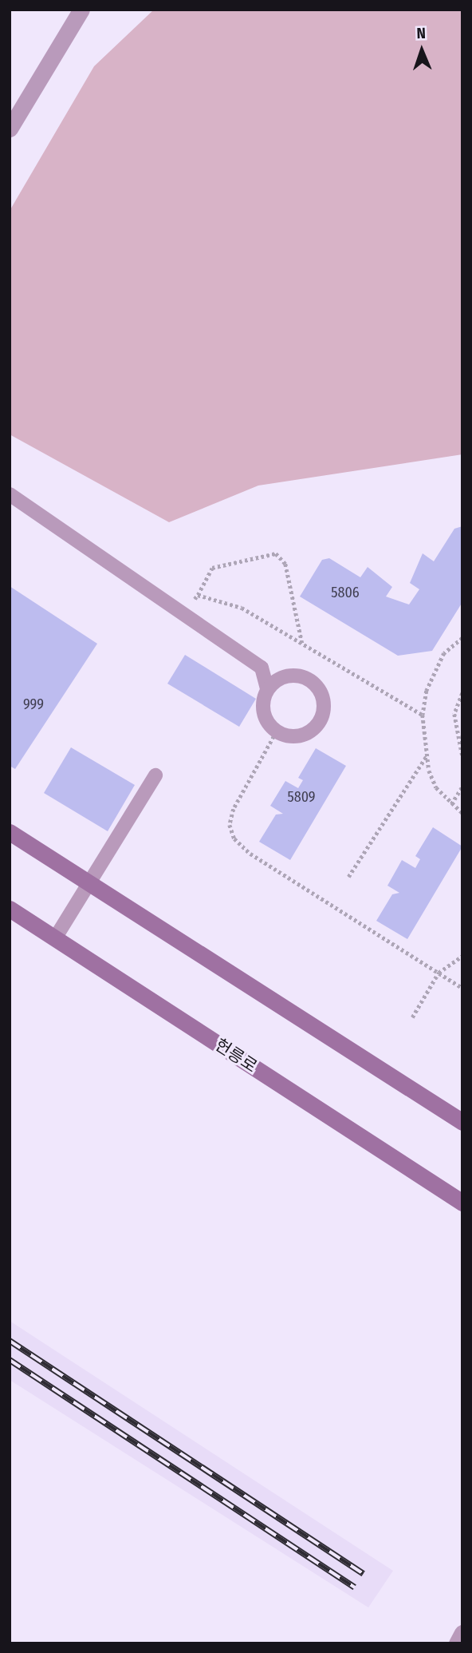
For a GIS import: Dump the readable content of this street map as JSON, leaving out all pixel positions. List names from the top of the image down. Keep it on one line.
{"streets":{"main road":["헌릉로"]},"house_numbers":["5806","999","5809"],"north":"top"}
